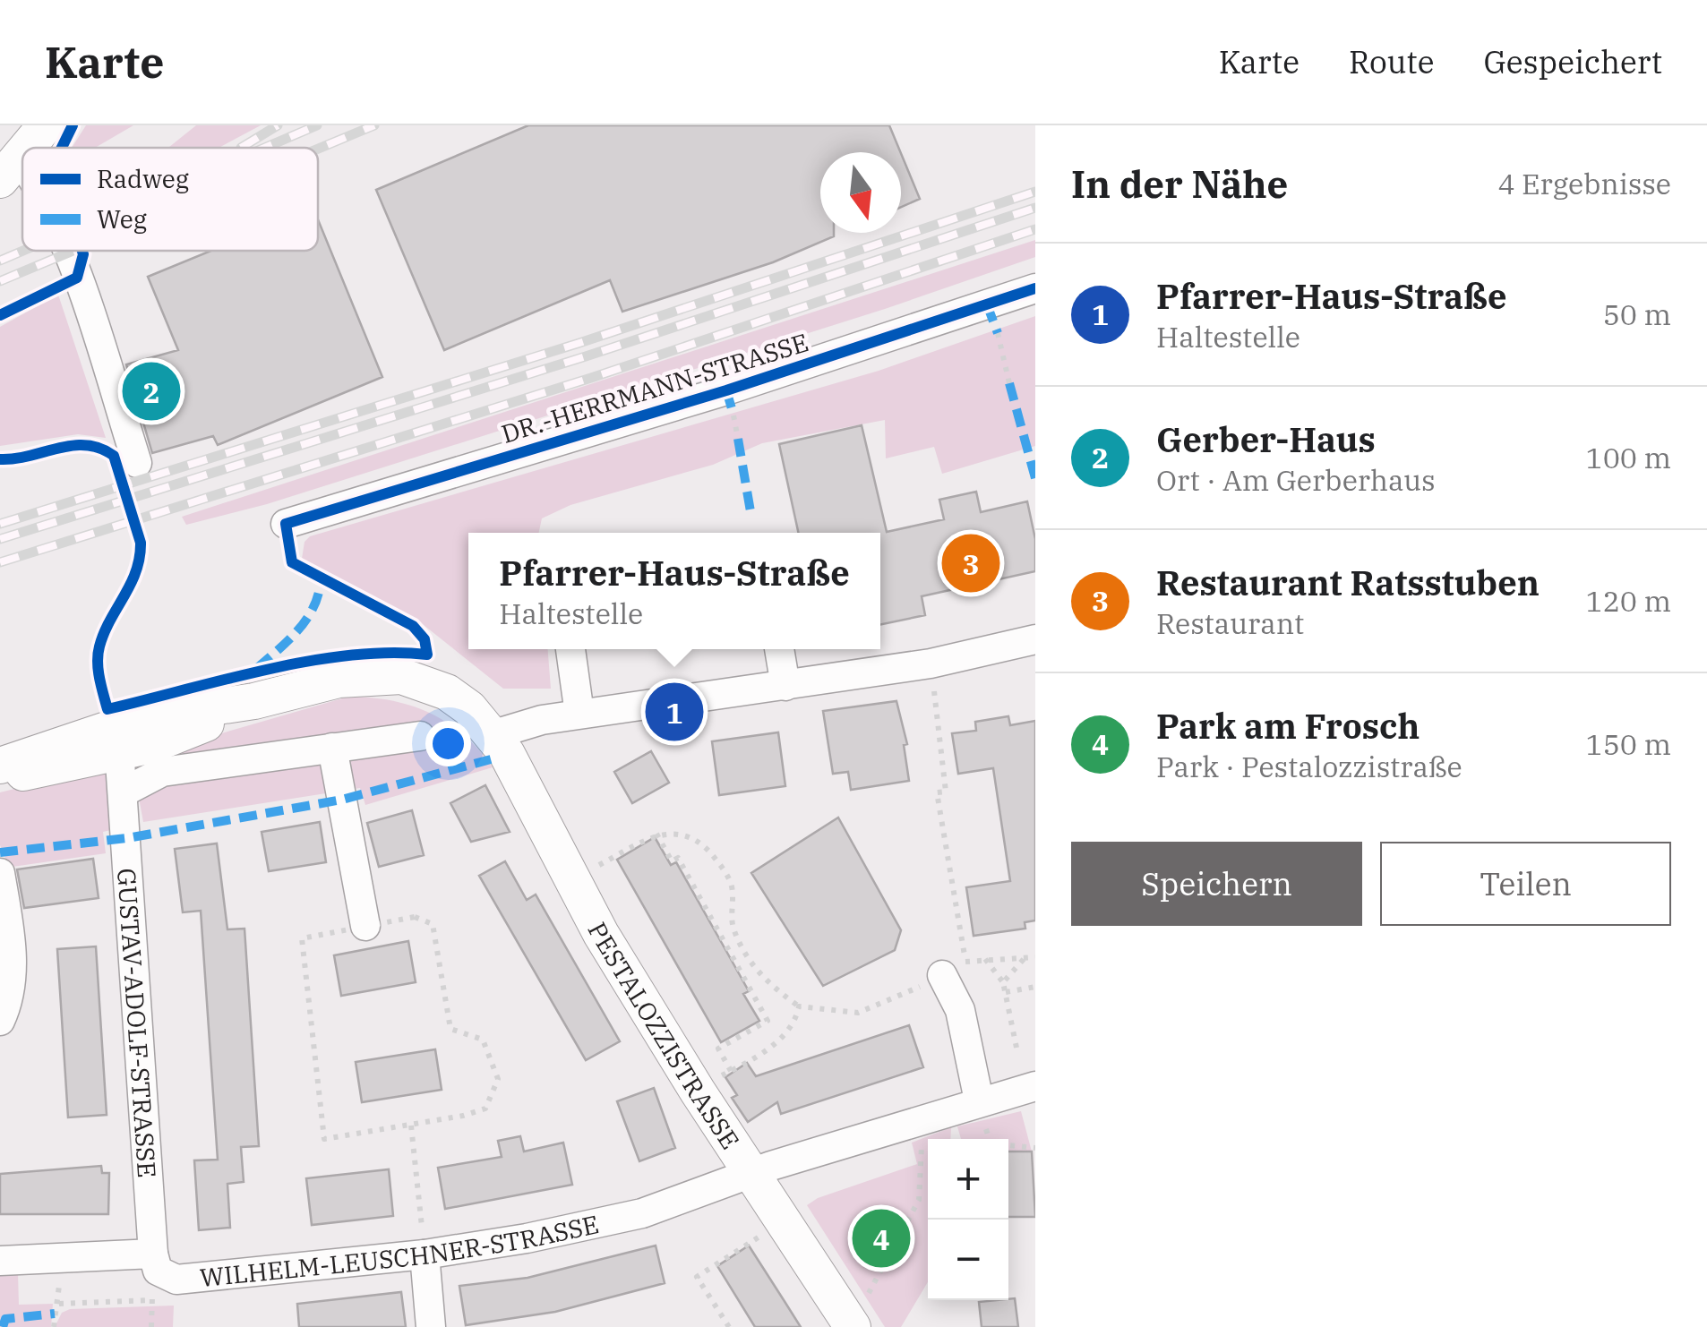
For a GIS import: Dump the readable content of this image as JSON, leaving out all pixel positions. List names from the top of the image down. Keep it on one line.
{"streets":{"main road":["PESTALOZZISTRASSE"],"street":["DR.-HERRMANN-STRASSE","GUSTAV-ADOLF-STRASSE","WILHELM-LEUSCHNER-STRASSE"]},"crossings":[["GUSTAV-ADOLF-STRASSE","WILHELM-LEUSCHNER-STRASSE"],["PESTALOZZISTRASSE","WILHELM-LEUSCHNER-STRASSE"]],"legend":["Radweg","Weg"],"north":"bottom","page":{"header":"Karte","nav":["Karte","Route","Gespeichert"],"heading":["In der Nähe","4 Ergebnisse"],"list":[{"mark":"1","name":"Pfarrer-Haus-Straße","note":"Haltestelle","value":"50 m"},{"mark":"2","name":"Gerber-Haus","note":"Ort · Am Gerberhaus","value":"100 m"},{"mark":"3","name":"Restaurant Ratsstuben","note":"Restaurant","value":"120 m"},{"mark":"4","name":"Park am Frosch","note":"Park · Pestalozzistraße","value":"150 m"}],"pins":["2","3","1","4"],"popup":["Pfarrer-Haus-Straße","Haltestelle"],"buttons":["Speichern","Teilen"],"map_buttons":["+","−"]}}
